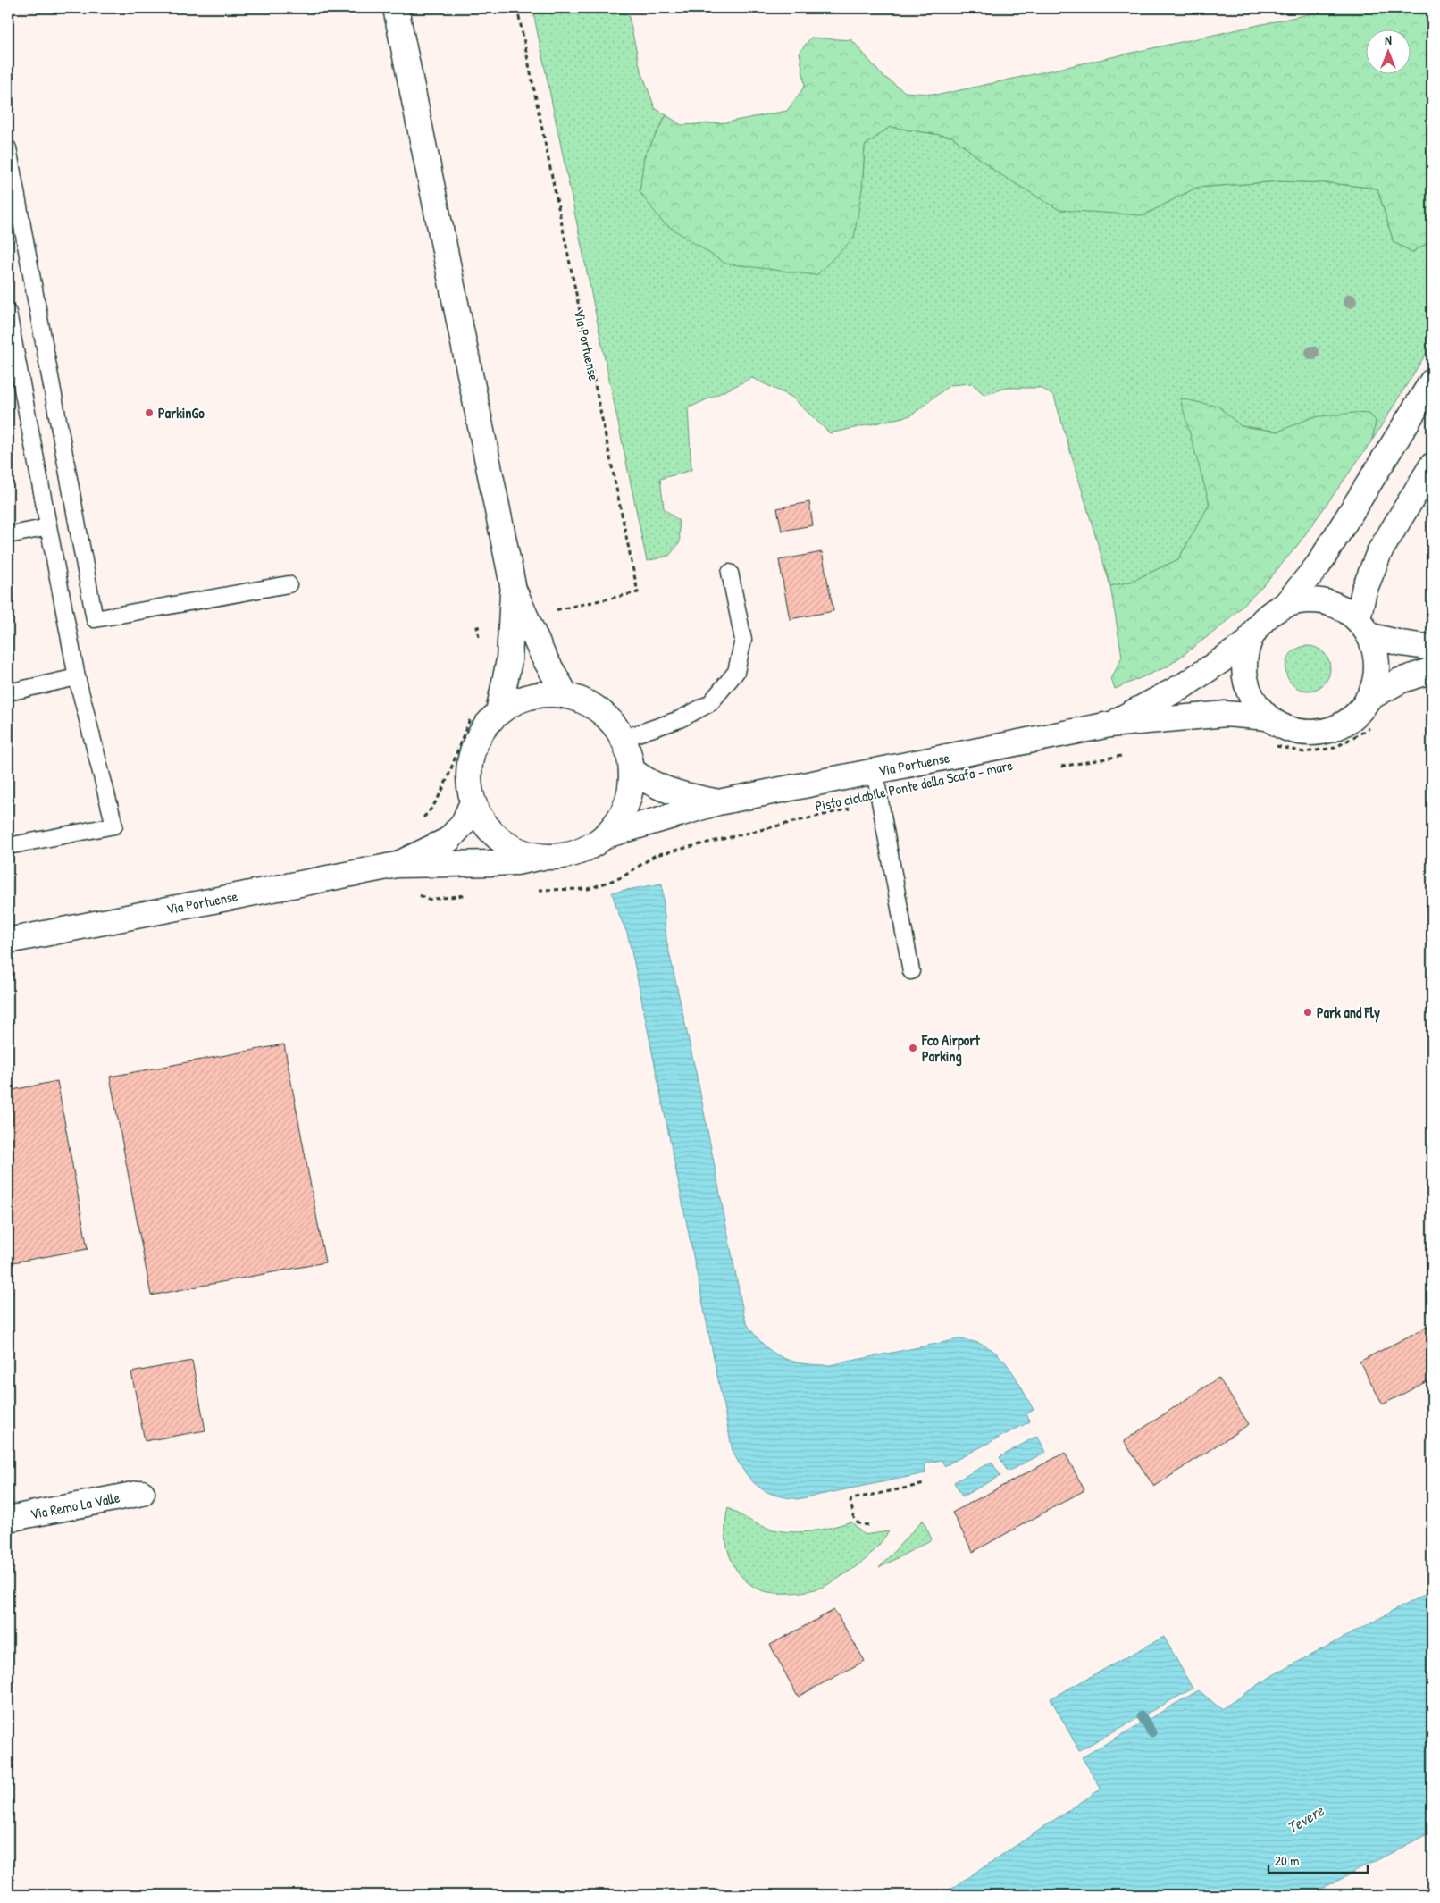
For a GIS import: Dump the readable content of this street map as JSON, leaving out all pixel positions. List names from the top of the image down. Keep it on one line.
{"streets":{"street":["Via Portuense","Via Remo La Valle"],"path":["Pista ciclabile Ponte della Scafa - mare"]},"water":["Tevere"],"places":["ParkinGo","Park and Fly","Fco Airport Parking"],"scale_bar":"20 m","north":"top"}
